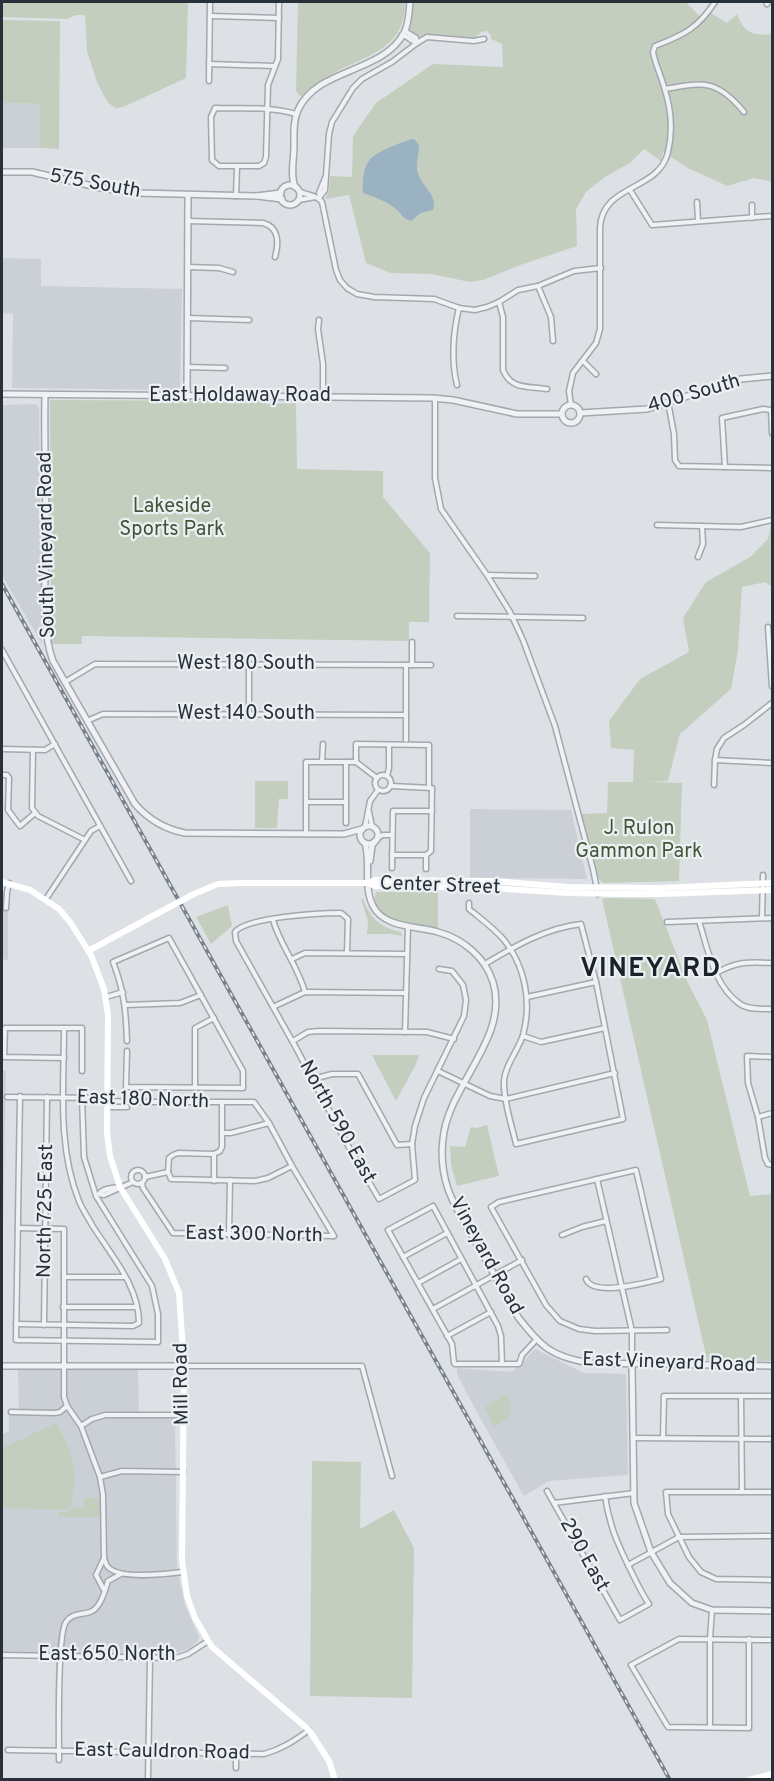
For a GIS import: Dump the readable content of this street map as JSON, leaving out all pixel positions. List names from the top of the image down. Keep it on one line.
{"streets":{"main road":["Center Street","Mill Road"],"street":["575 South","400 South","East Holdaway Road","South Vineyard Road","West 180 South","West 140 South","East 180 North","North 590 East","North 725 East","East 300 North","Vineyard Road","East Vineyard Road","290 East","East 650 North","East Cauldron Road"]},"crossings":[["East Holdaway Road","South Vineyard Road"],["South Vineyard Road","West 180 South"],["South Vineyard Road","West 140 South"],["Center Street","Vineyard Road"],["Center Street","Mill Road"],["East 180 North","North 725 East"],["East 180 North","Mill Road"],["Vineyard Road","East Vineyard Road"],["Mill Road","East 650 North"],["Mill Road","East Cauldron Road"]],"districts":["VINEYARD"],"parks":["Lakeside Sports Park","J. Rulon Gammon Park"]}
